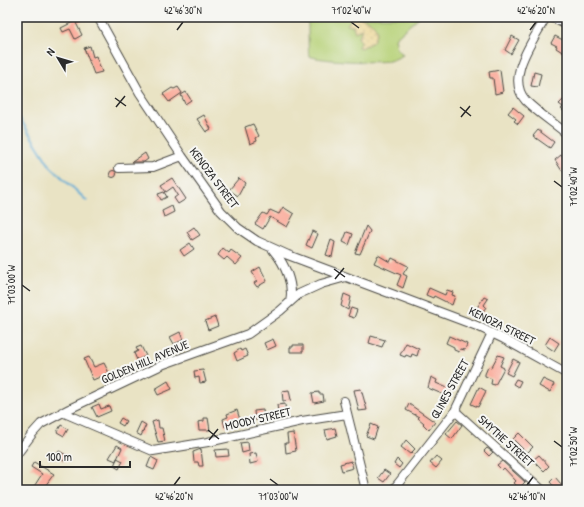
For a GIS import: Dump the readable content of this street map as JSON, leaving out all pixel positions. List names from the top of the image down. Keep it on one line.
{"streets":{"street":["KENOZA STREET","GOLDEN HILL AVENUE","GLINES STREET","MOODY STREET","SMYTHE STREET"]},"crossings":[["KENOZA STREET","GOLDEN HILL AVENUE"],["KENOZA STREET","GLINES STREET"],["GOLDEN HILL AVENUE","MOODY STREET"],["GLINES STREET","SMYTHE STREET"]],"scale_bar":"100 m","north":"top left","coordinates":["42°46'30\"N","71°02'40\"W","42°46'20\"N","71°03'00\"W","71°02'50\"W","42°46'10\"N"]}
